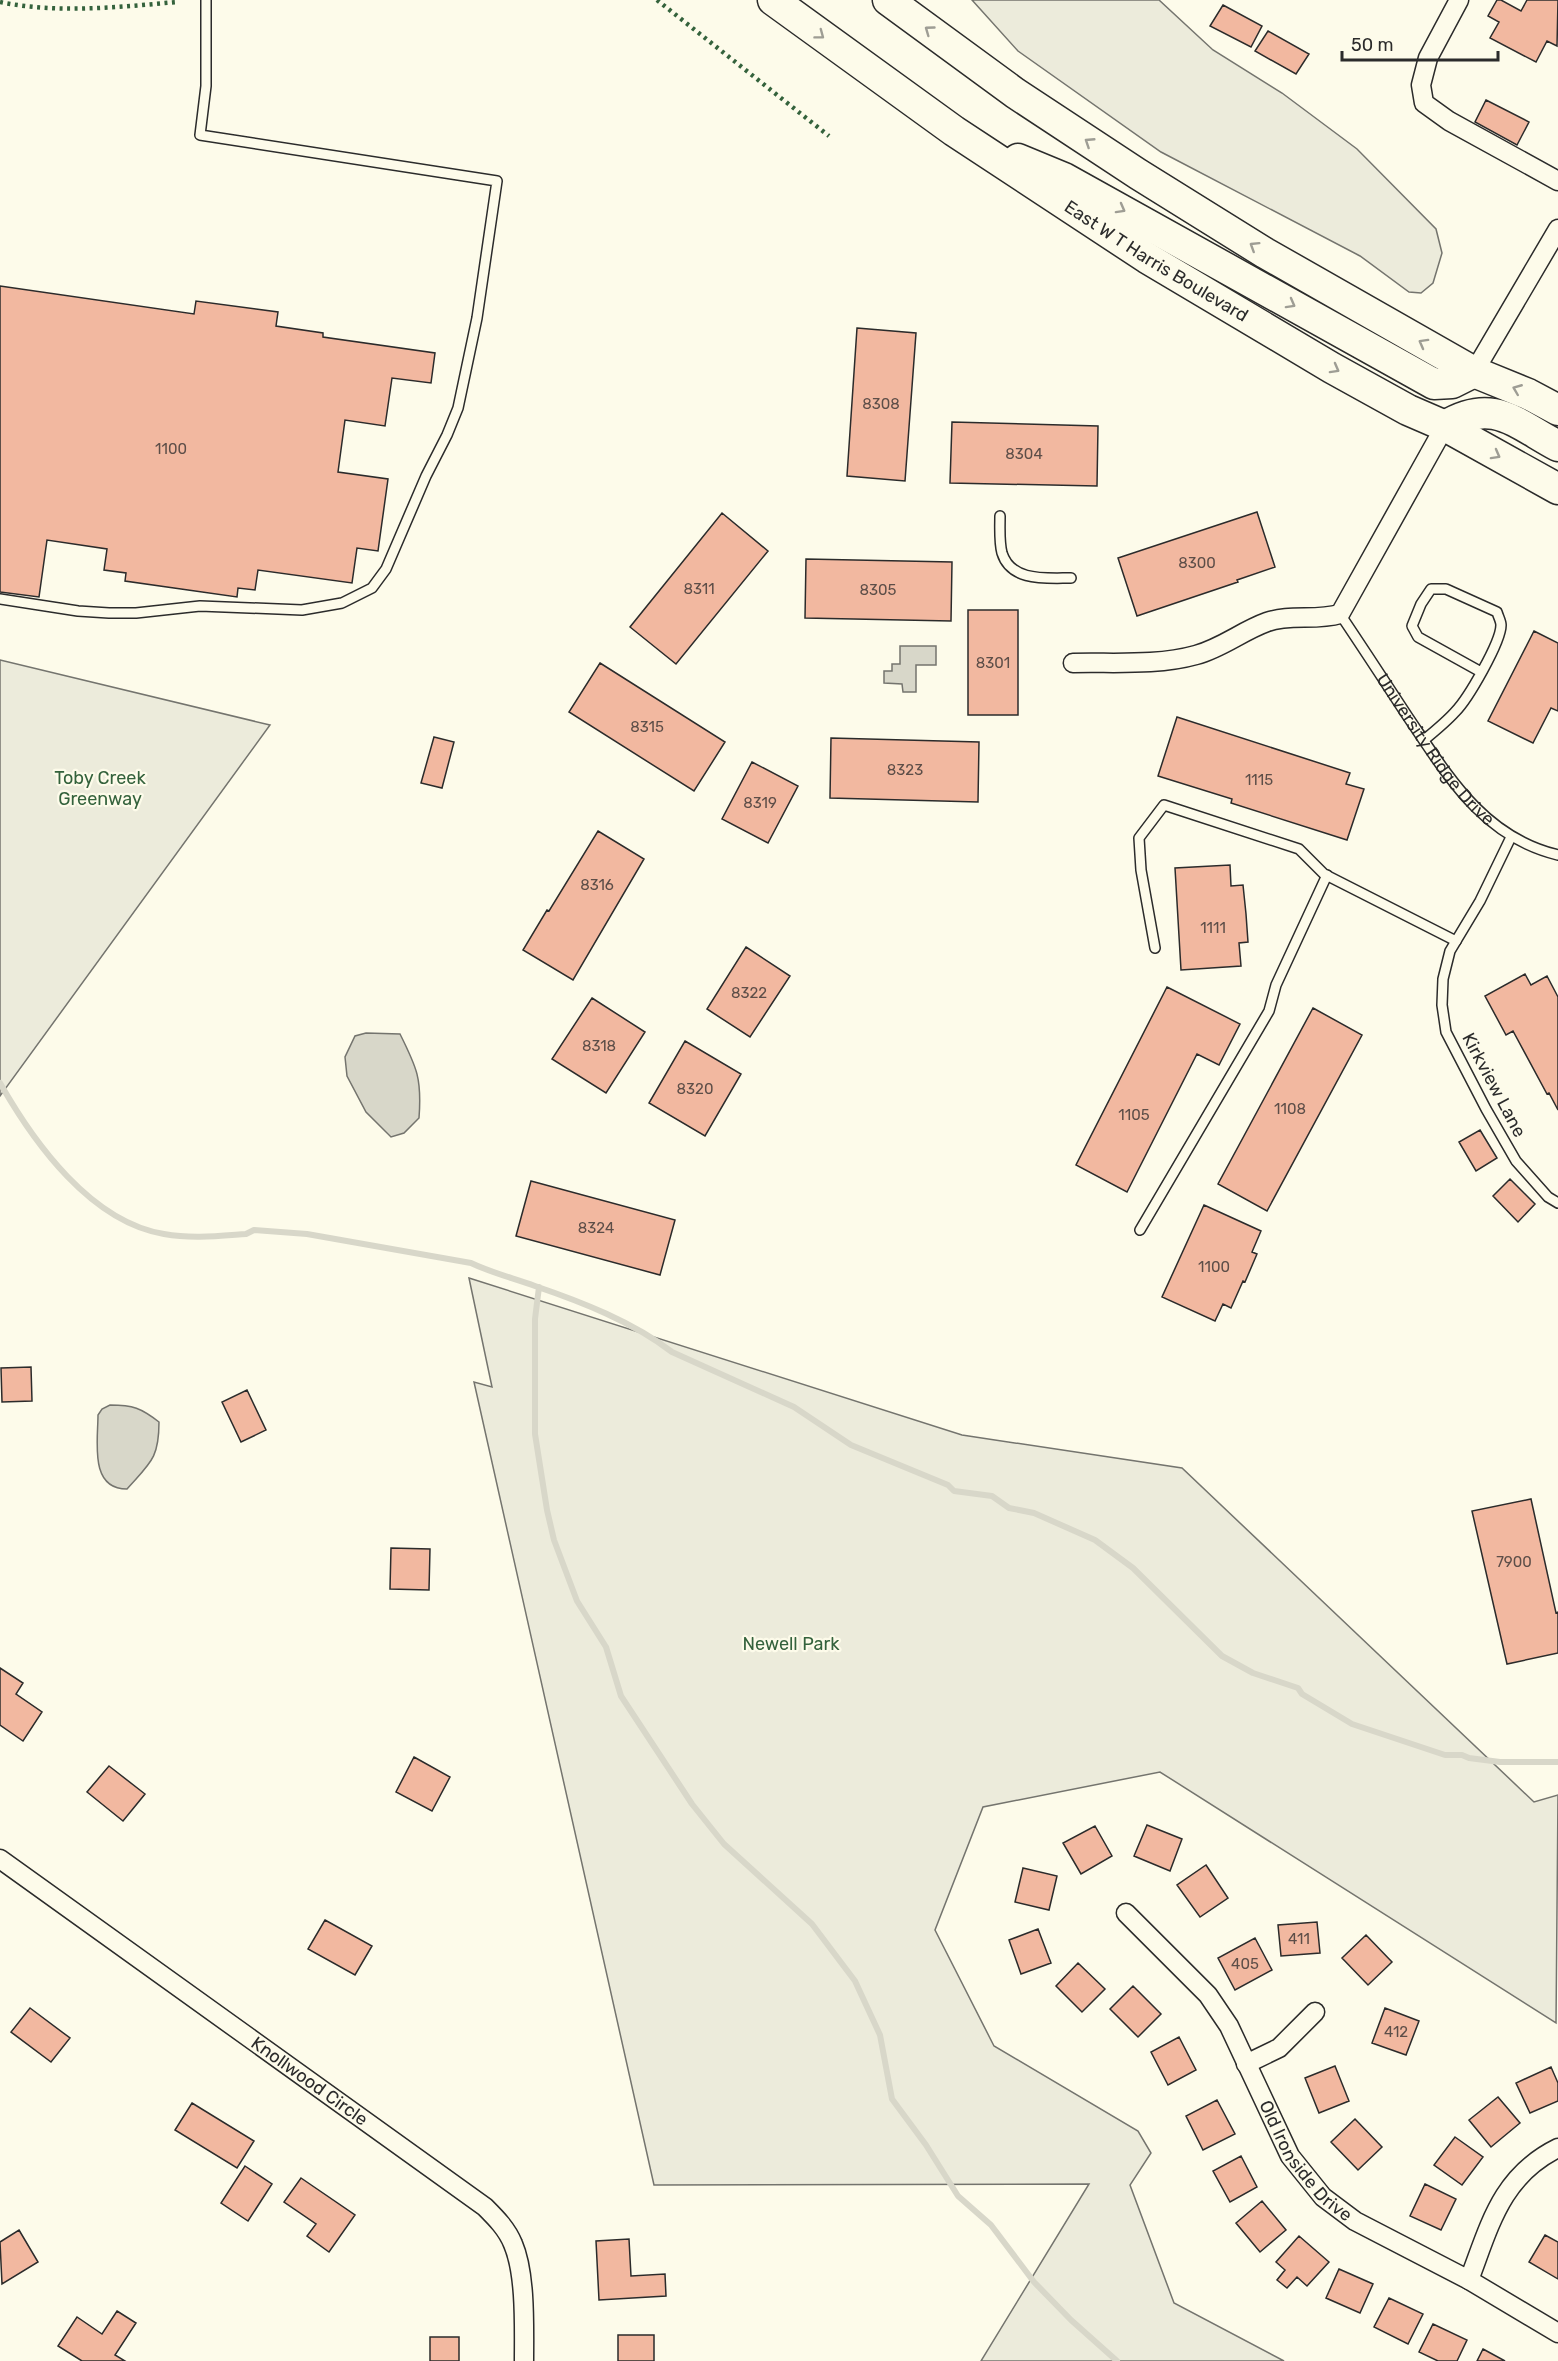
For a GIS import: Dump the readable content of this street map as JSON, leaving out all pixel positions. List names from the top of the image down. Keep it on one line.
{"streets":{"main road":["East W T Harris Boulevard"],"street":["Knollwood Circle","Old Ironside Drive"],"lane":["University Ridge Drive","Kirkview Lane"]},"crossings":[["University Ridge Drive","Kirkview Lane"]],"parks":["Toby Creek Greenway","Newell Park"],"house_numbers":["8308","1100","8304","8300","8311","8305","8301","8315","8323","1115","8319","8316","1111","8322","8318","8320","1108","1105","8324","1100","7900","411","405","412"],"scale_bar":"50 m"}
